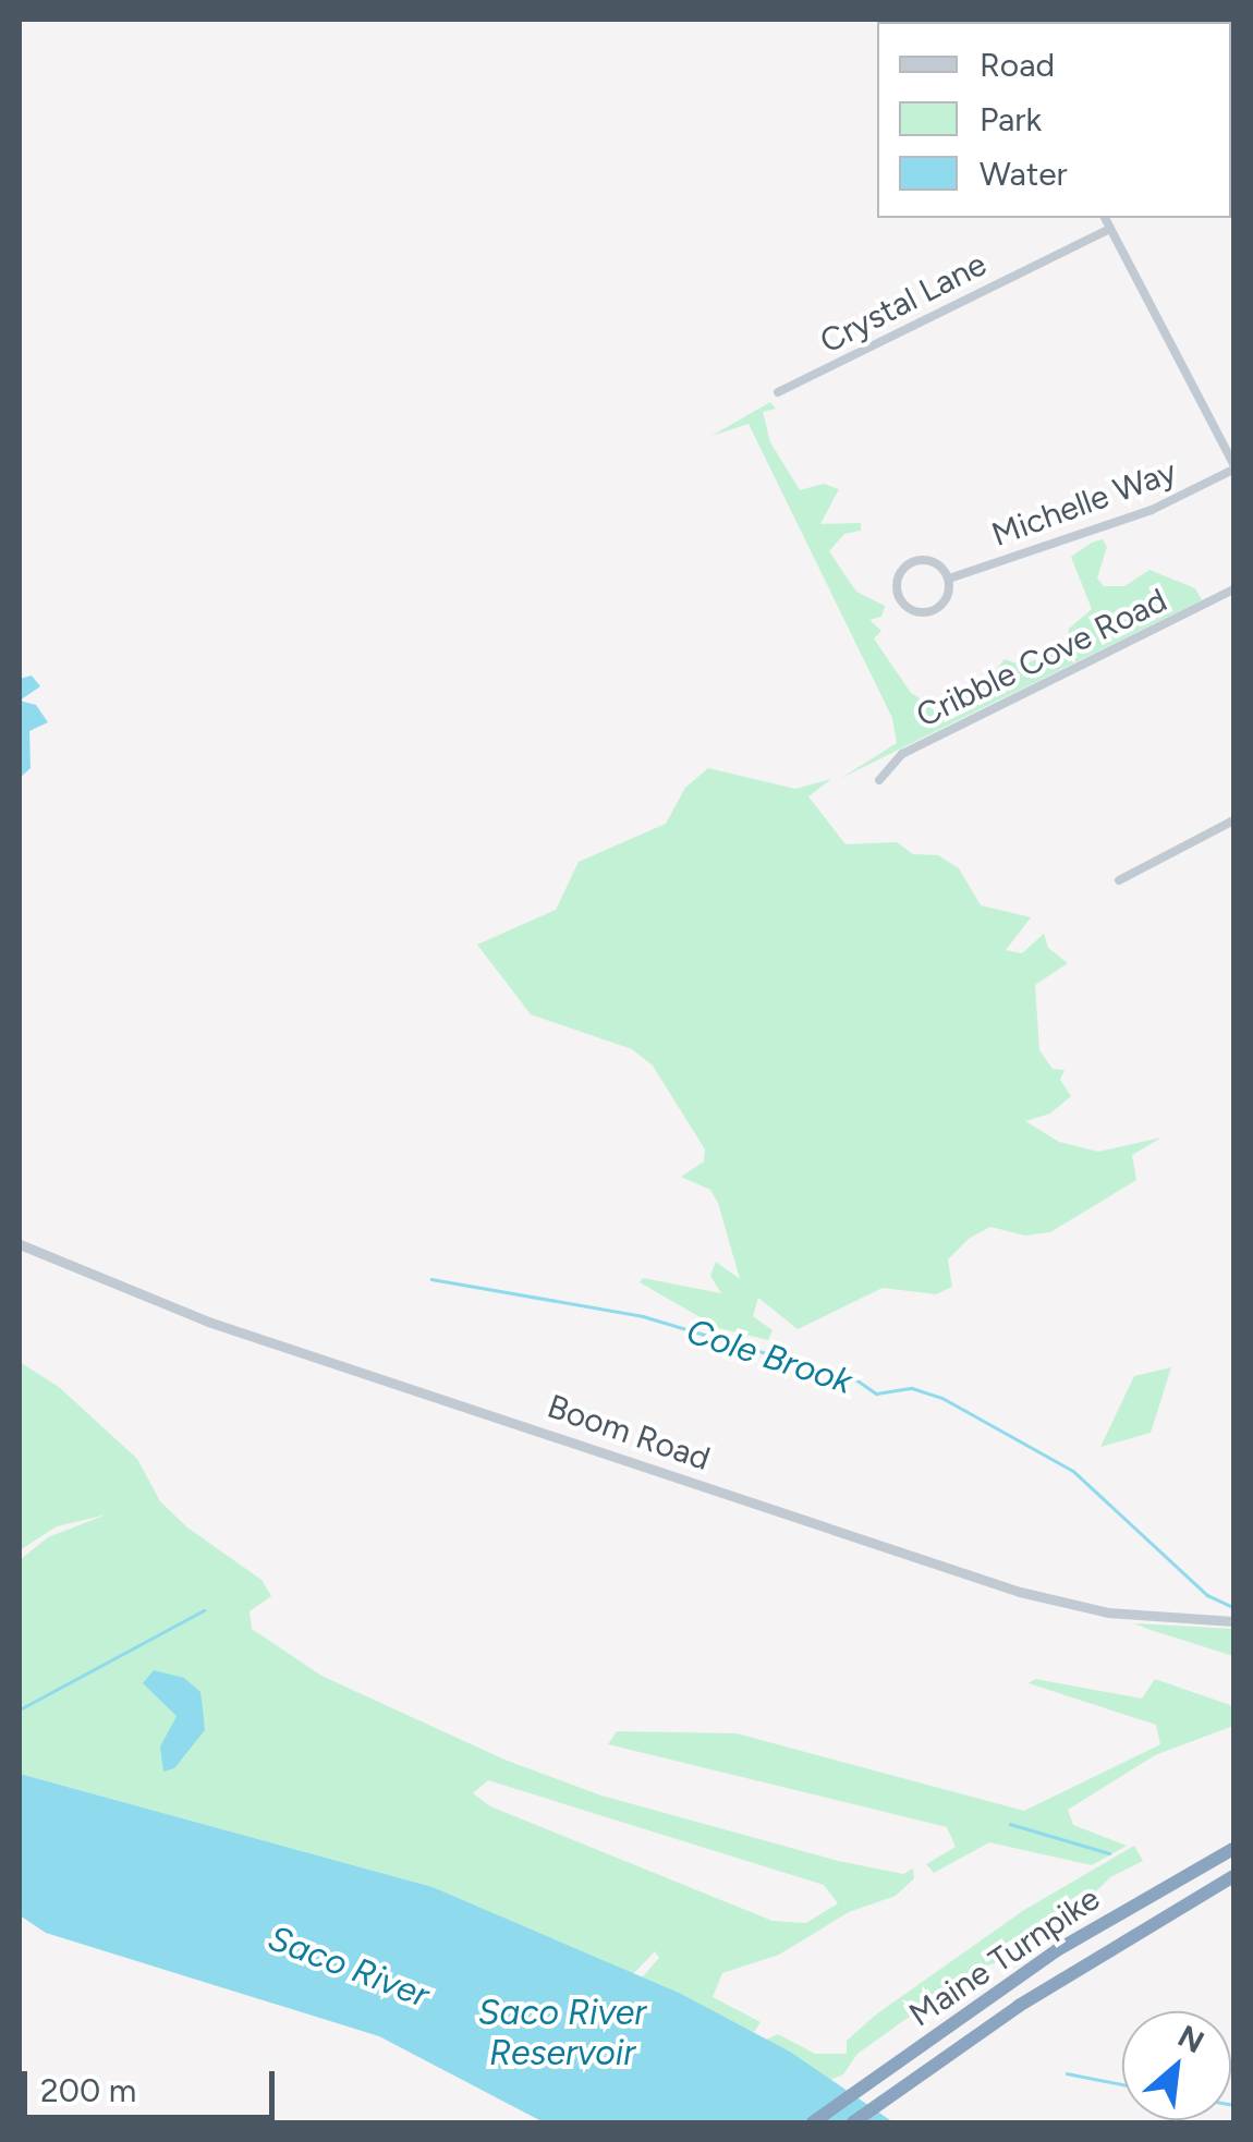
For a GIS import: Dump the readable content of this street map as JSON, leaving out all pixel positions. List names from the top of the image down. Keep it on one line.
{"streets":{"highway":["Maine Turnpike"],"street":["Crystal Lane","Michelle Way","Cribble Cove Road","Boom Road"]},"water":["Cole Brook","Saco River","Saco River Reservoir"],"legend":["Road","Park","Water"],"scale_bar":"200 m","north":"top right"}
